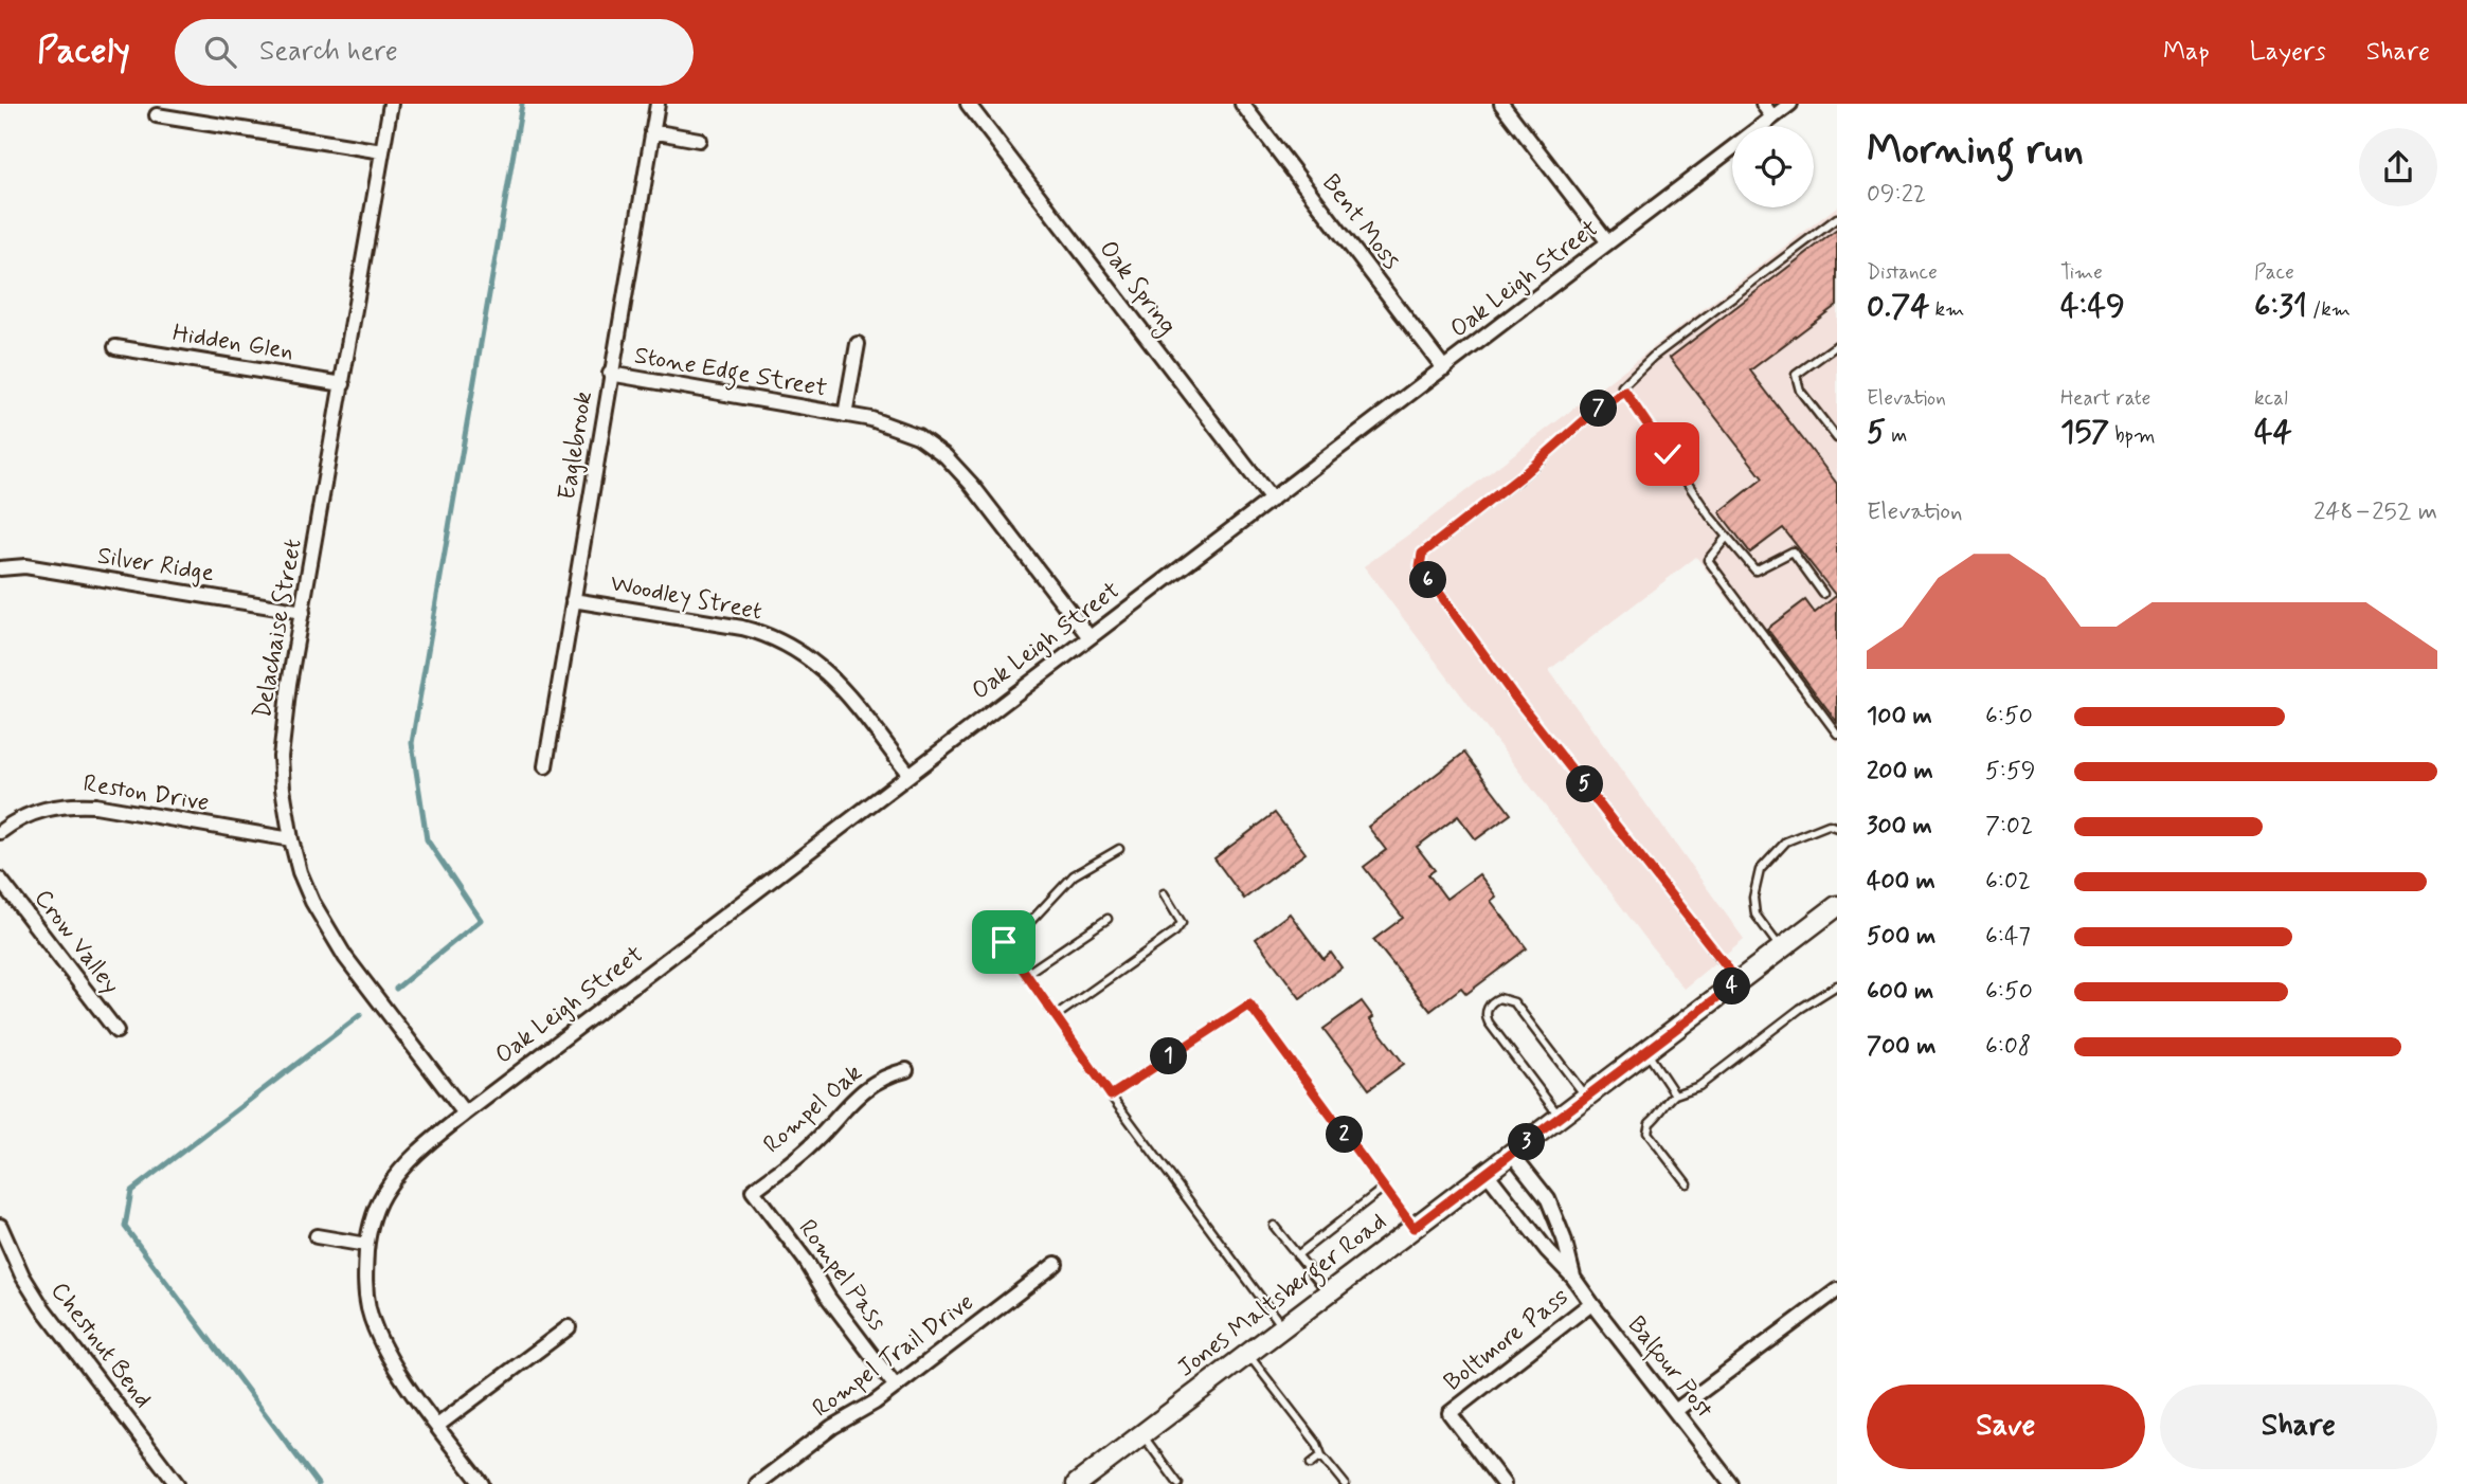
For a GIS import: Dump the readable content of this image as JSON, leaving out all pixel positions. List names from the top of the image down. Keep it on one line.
{"streets":{"main road":["Jones Maltsberger Road"],"street":["Bent Moss","Oak Leigh Street","Oak Spring","Hidden Glen","Stone Edge Street","Eaglebrook","Silver Ridge","Woodley Street","Delachaise Street","Reston Drive","Crow Valley","Rompel Oak","Rompel Pass","Boltmore Pass","Chestnut Bend","Rompel Trail Drive","Balfour Post"]},"crossings":[["Bent Moss","Oak Leigh Street"],["Oak Leigh Street","Oak Spring"],["Oak Leigh Street","Stone Edge Street"],["Oak Leigh Street","Woodley Street"],["Oak Leigh Street","Delachaise Street"],["Hidden Glen","Delachaise Street"],["Stone Edge Street","Eaglebrook"],["Eaglebrook","Woodley Street"],["Silver Ridge","Delachaise Street"],["Delachaise Street","Reston Drive"],["Rompel Oak","Rompel Pass"],["Rompel Pass","Rompel Trail Drive"],["Jones Maltsberger Road","Balfour Post"],["Boltmore Pass","Balfour Post"]],"page":{"header":"Pacely","search":"Search here","nav":["Map","Layers","Share"],"heading":["Morning run","09:22"],"stats":[["Distance","0.74 km"],["Time","4:49"],["Pace","6:31 /km"],["Elevation","5 m"],["Heart rate","157 bpm"],["kcal","44"]],"pins":["7","6","5","4","1","2","3"],"chart":["Elevation","248–252 m"],"list":[{"name":"100 m","note":"6:50"},{"name":"200 m","note":"5:59"},{"name":"300 m","note":"7:02"},{"name":"400 m","note":"6:02"},{"name":"500 m","note":"6:47"},{"name":"600 m","note":"6:50"},{"name":"700 m","note":"6:08"}],"buttons":["Save","Share"]}}
